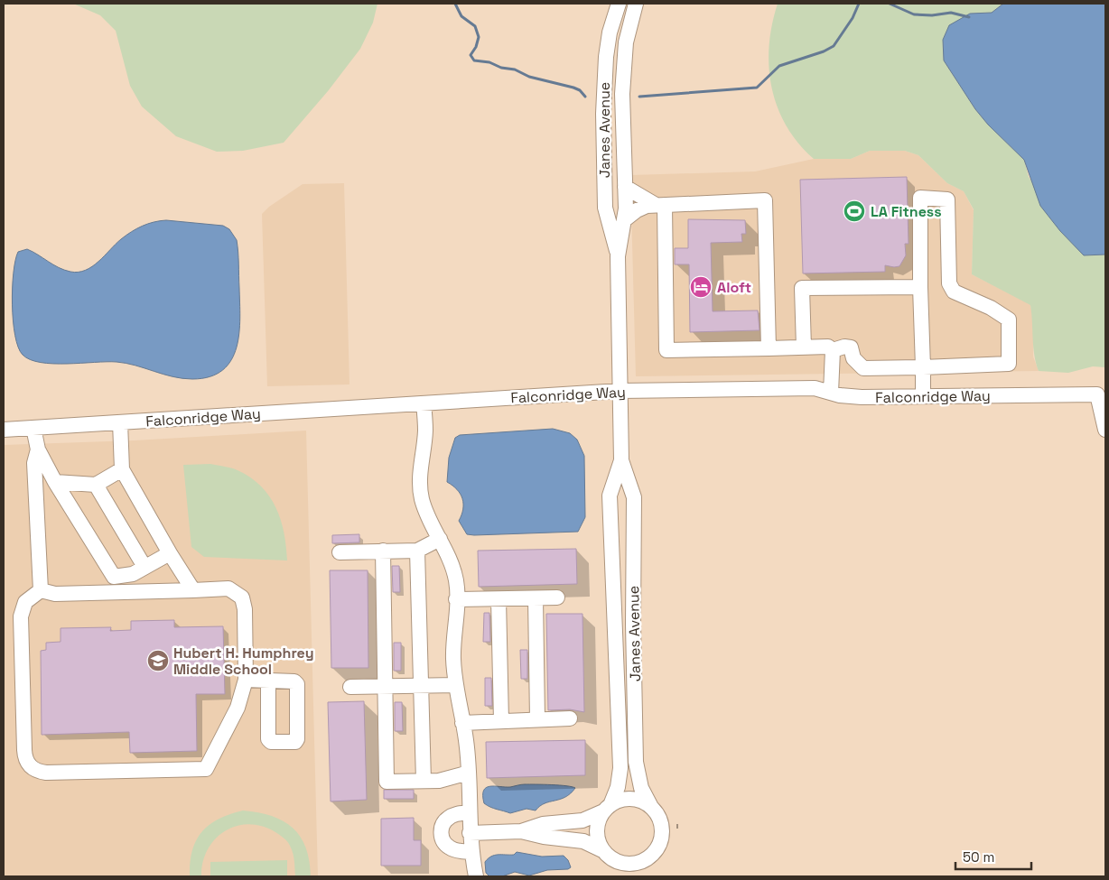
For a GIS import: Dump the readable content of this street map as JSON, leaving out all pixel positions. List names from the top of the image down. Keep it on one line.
{"streets":{"street":["Janes Avenue","Falconridge Way"]},"crossings":[["Janes Avenue","Falconridge Way"]],"places":{"sports":["LA Fitness"],"hotel":["Aloft"],"school or university":["Hubert H. Humphrey Middle School"]},"scale_bar":"50 m"}
